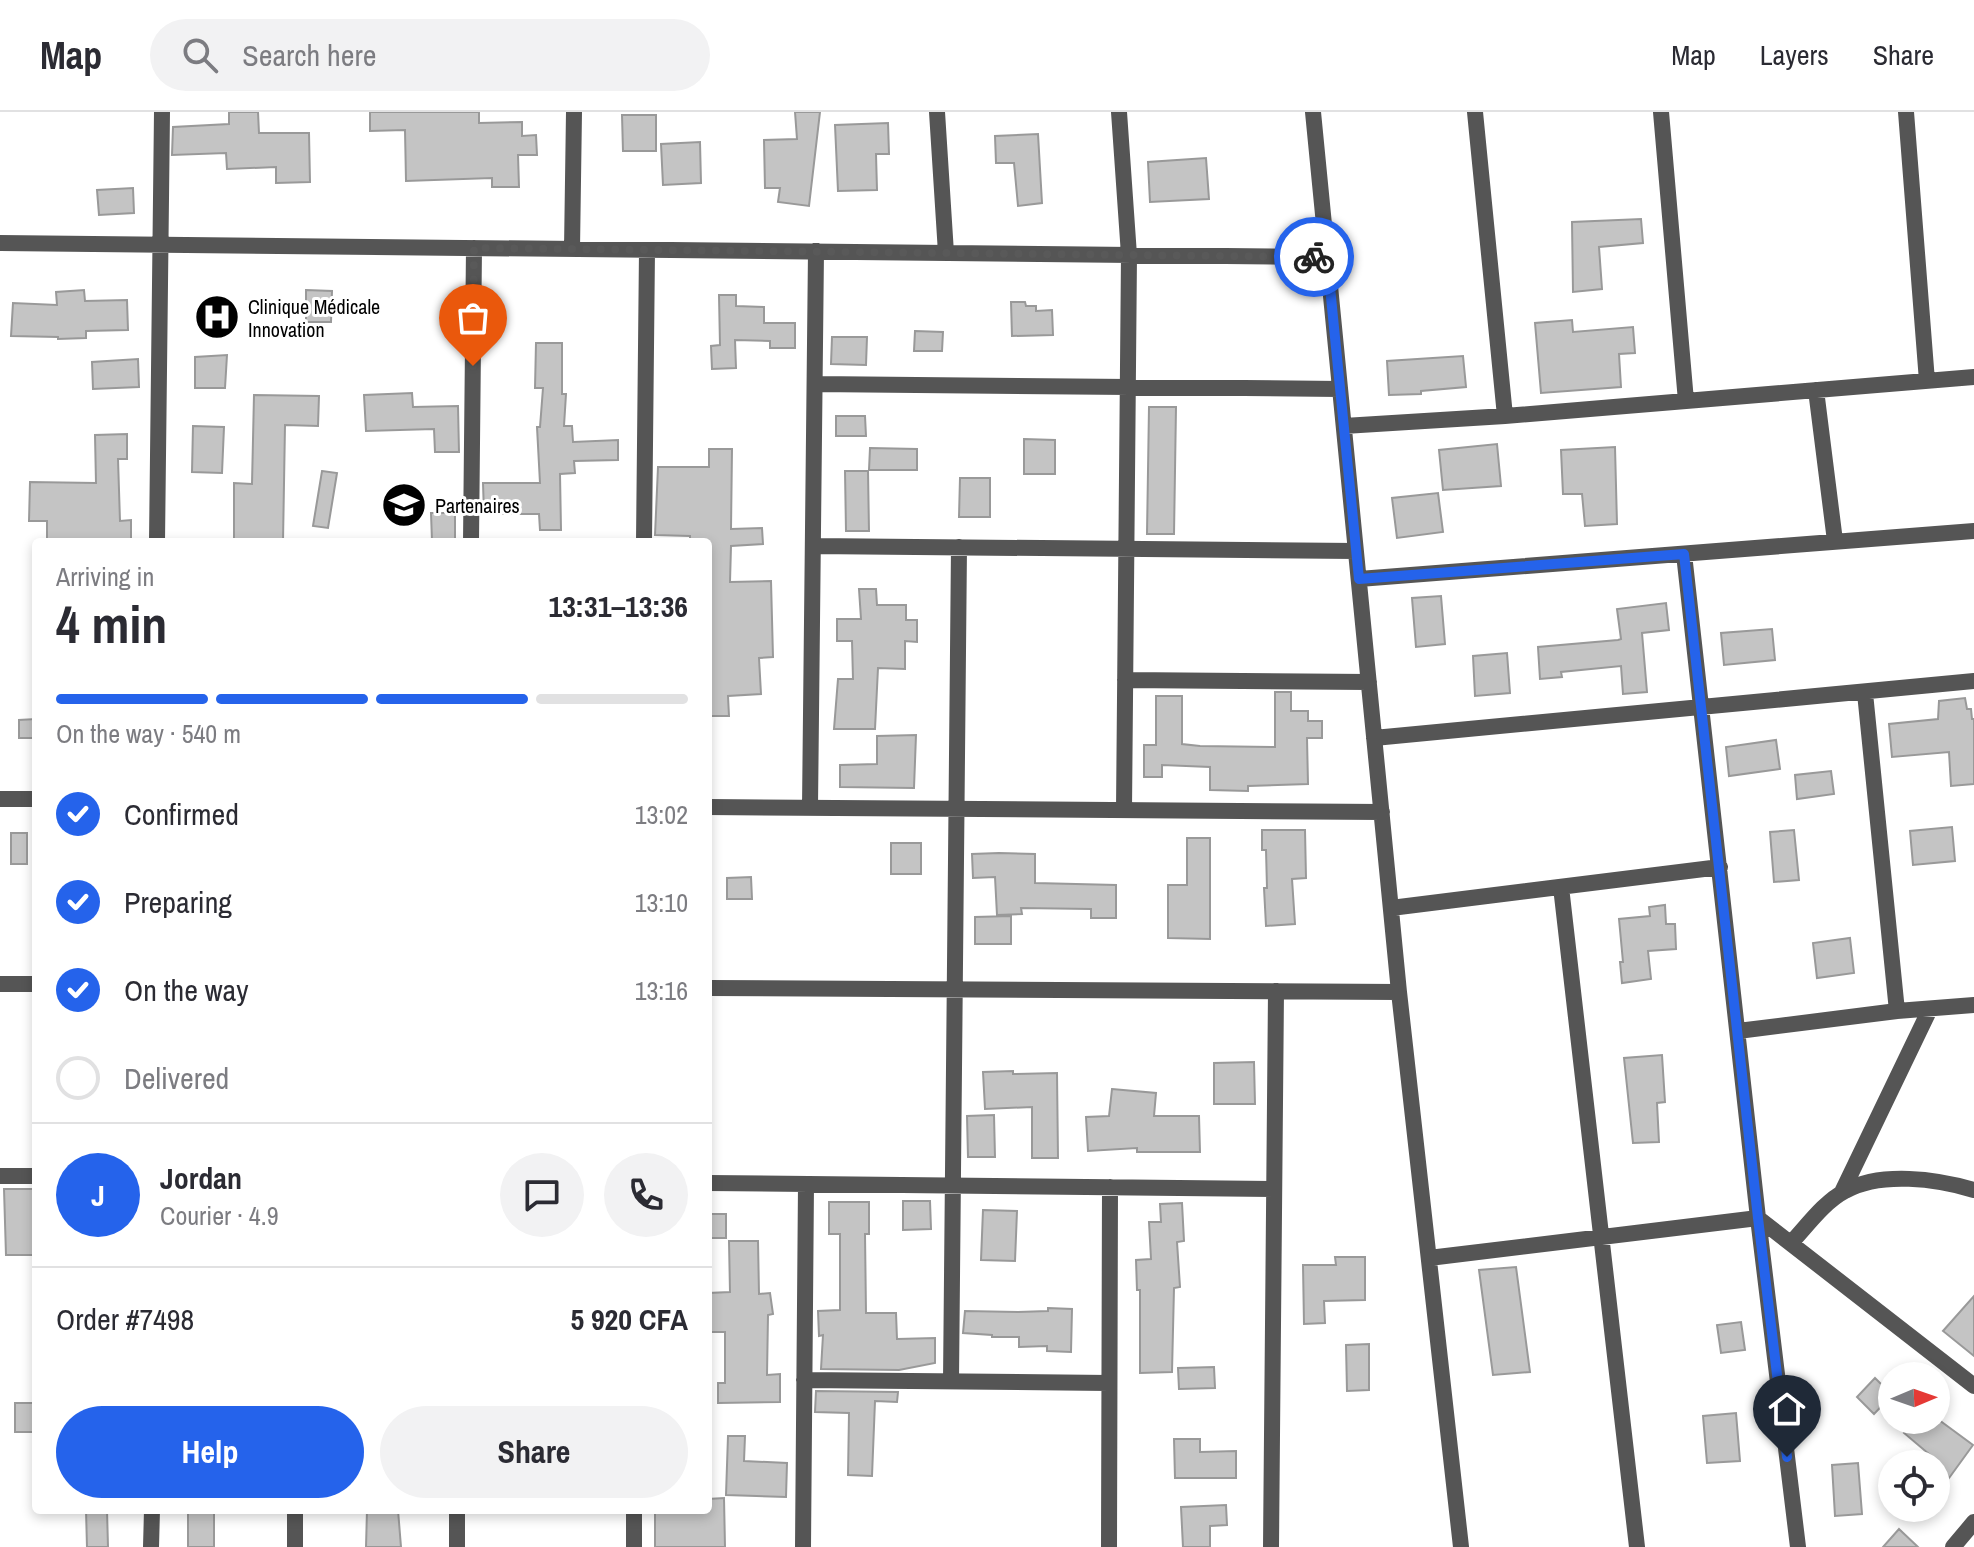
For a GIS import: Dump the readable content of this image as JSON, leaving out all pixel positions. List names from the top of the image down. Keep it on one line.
{"places":{"hospital":["Clinique Médicale Innovation"],"school or university":["Partenaires"]},"north":"right","page":{"header":"Map","search":"Search here","nav":["Map","Layers","Share"],"heading":["4 min","Arriving in","13:31–13:36"],"panel":["Jordan","Courier · 4.9","Order #7498","5 920 CFA"],"bar":"On the way · 540 m","list":[["Confirmed","13:02"],["Preparing","13:10"],["On the way","13:16"],"Delivered"],"round":"J","buttons":["Help","Share"]}}
